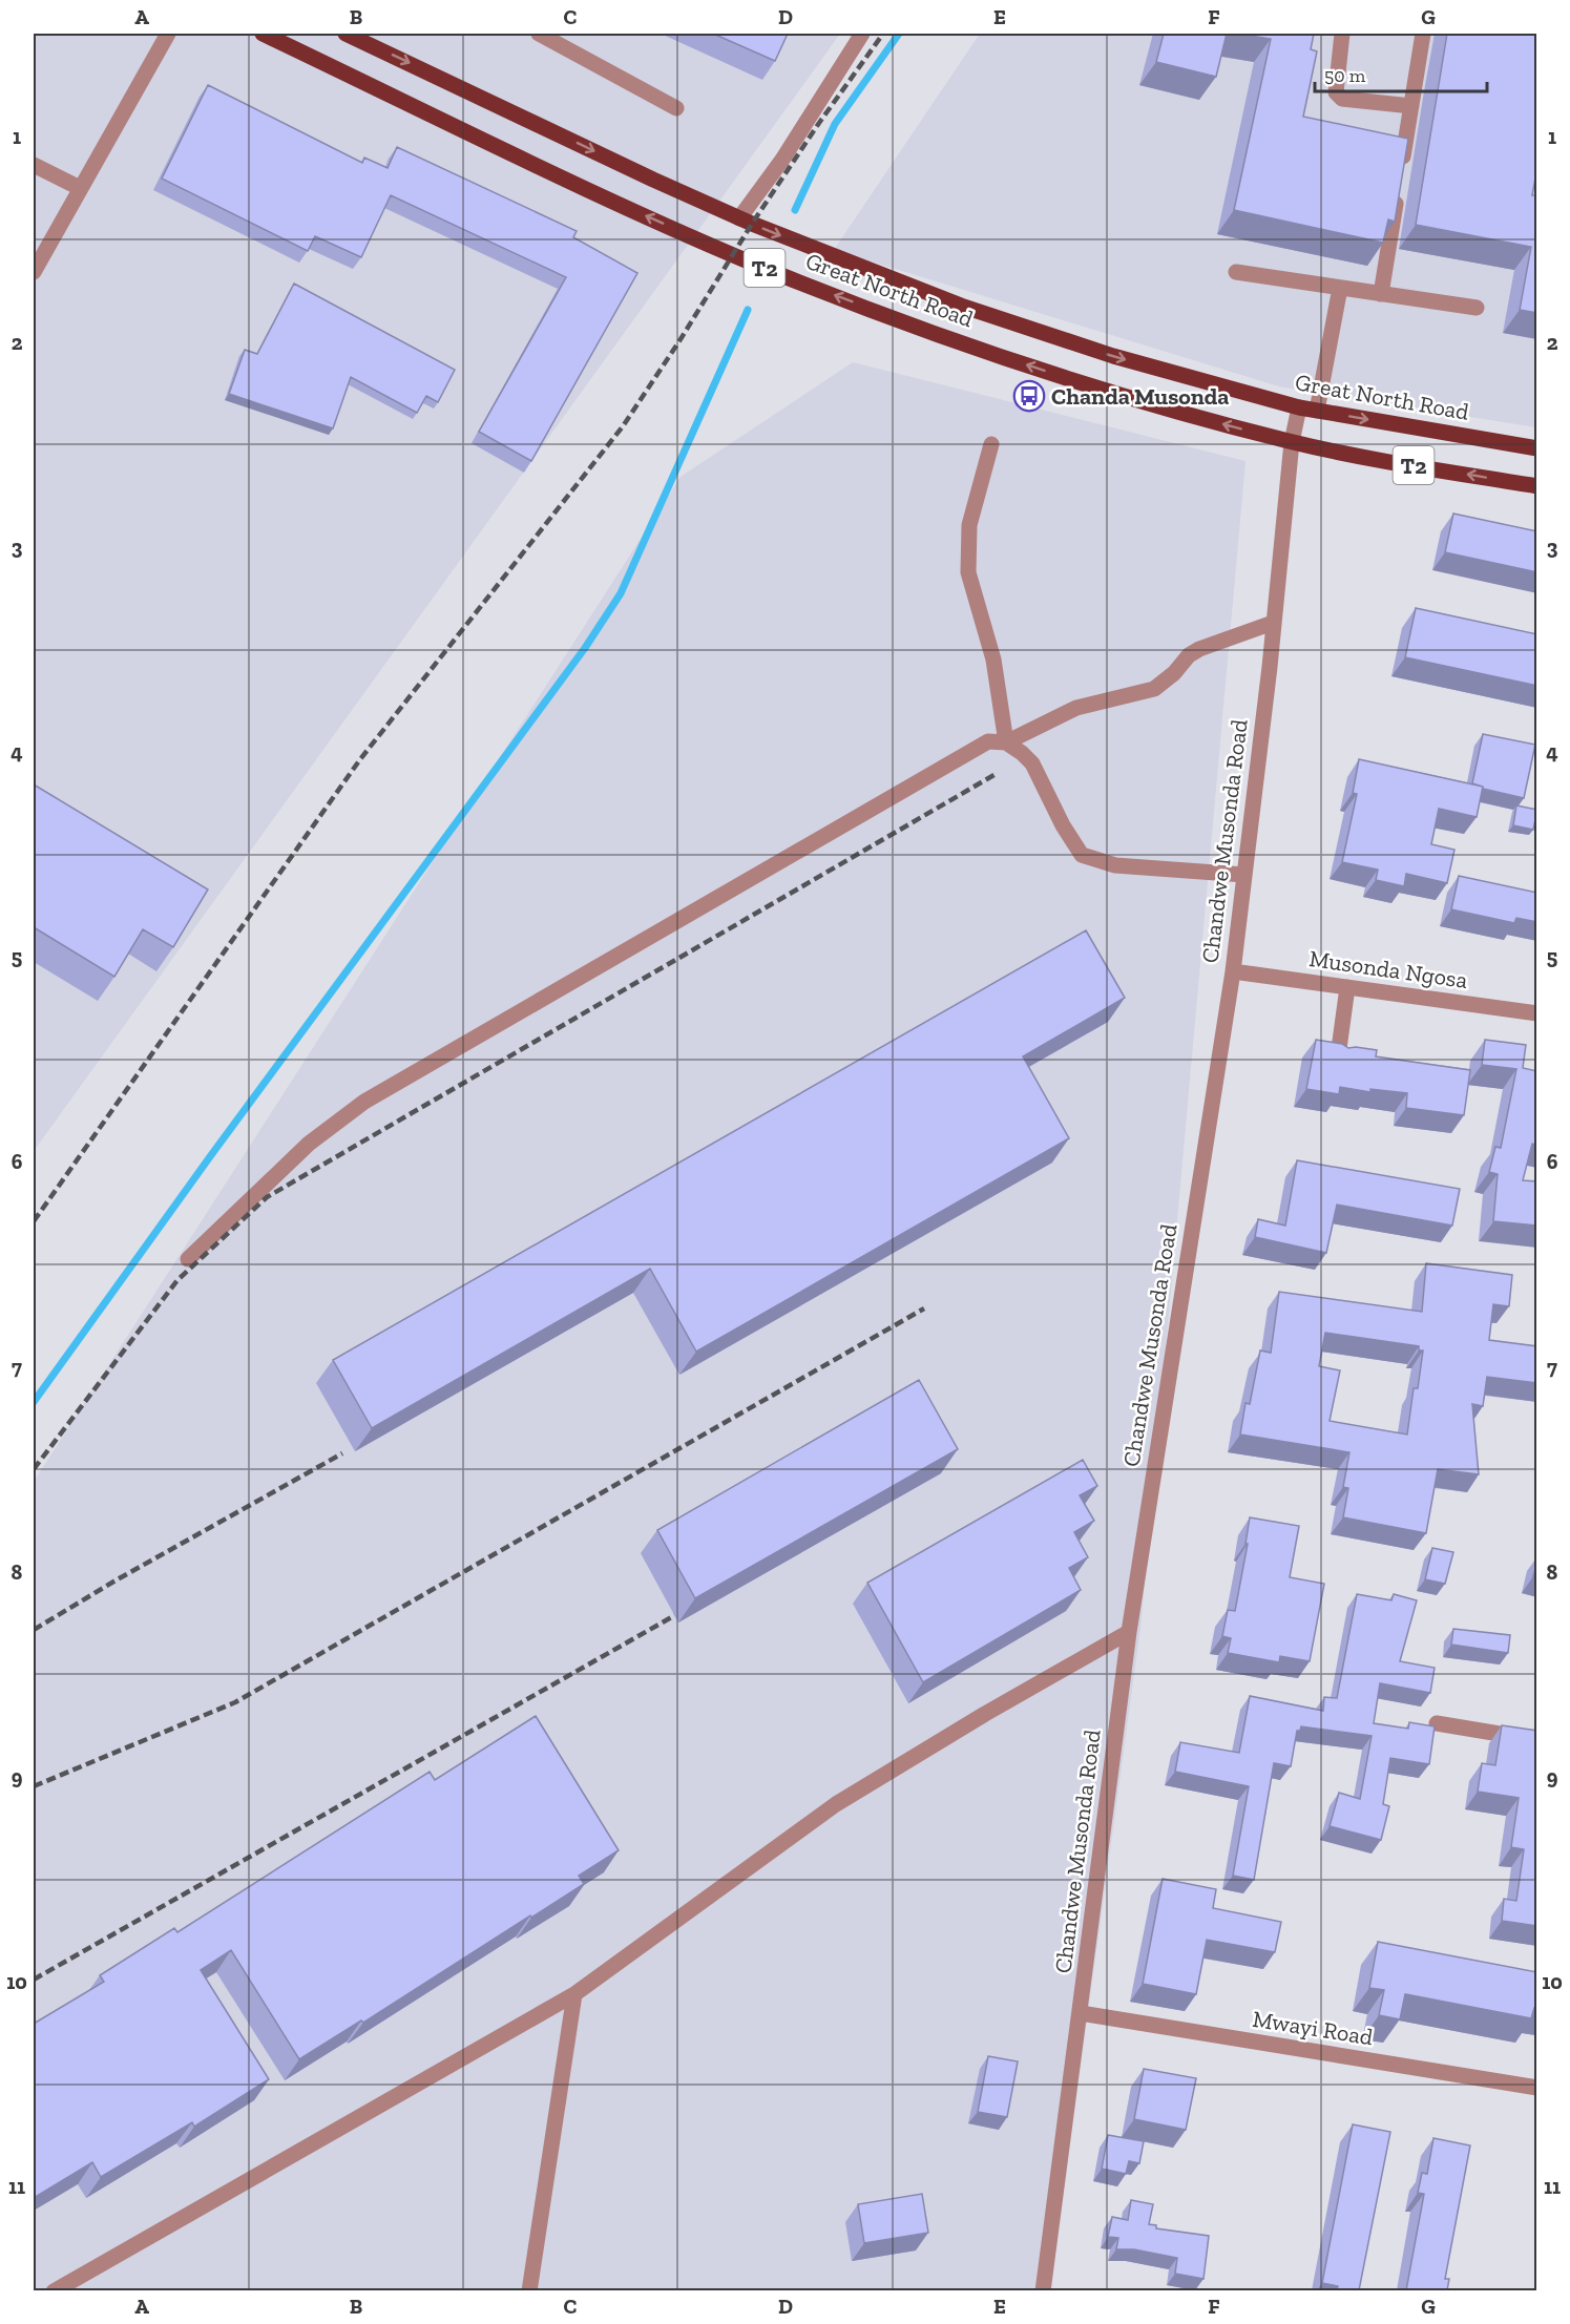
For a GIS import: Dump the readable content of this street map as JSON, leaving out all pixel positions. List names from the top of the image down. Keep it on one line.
{"streets":{"main road":["T2","Great North Road"],"street":["Chandwe Musonda Road","Musonda Ngosa","Mwayi Road"]},"crossings":[["Great North Road","Chandwe Musonda Road"],["Chandwe Musonda Road","Musonda Ngosa"],["Chandwe Musonda Road","Mwayi Road"]],"places":{"bus stop":["Chanda Musonda"]},"scale_bar":"50 m","grid":{"columns":["A","B","C","D","E","F","G"],"rows":["1","2","3","4","5","6","7","8","9","10","11"]}}
